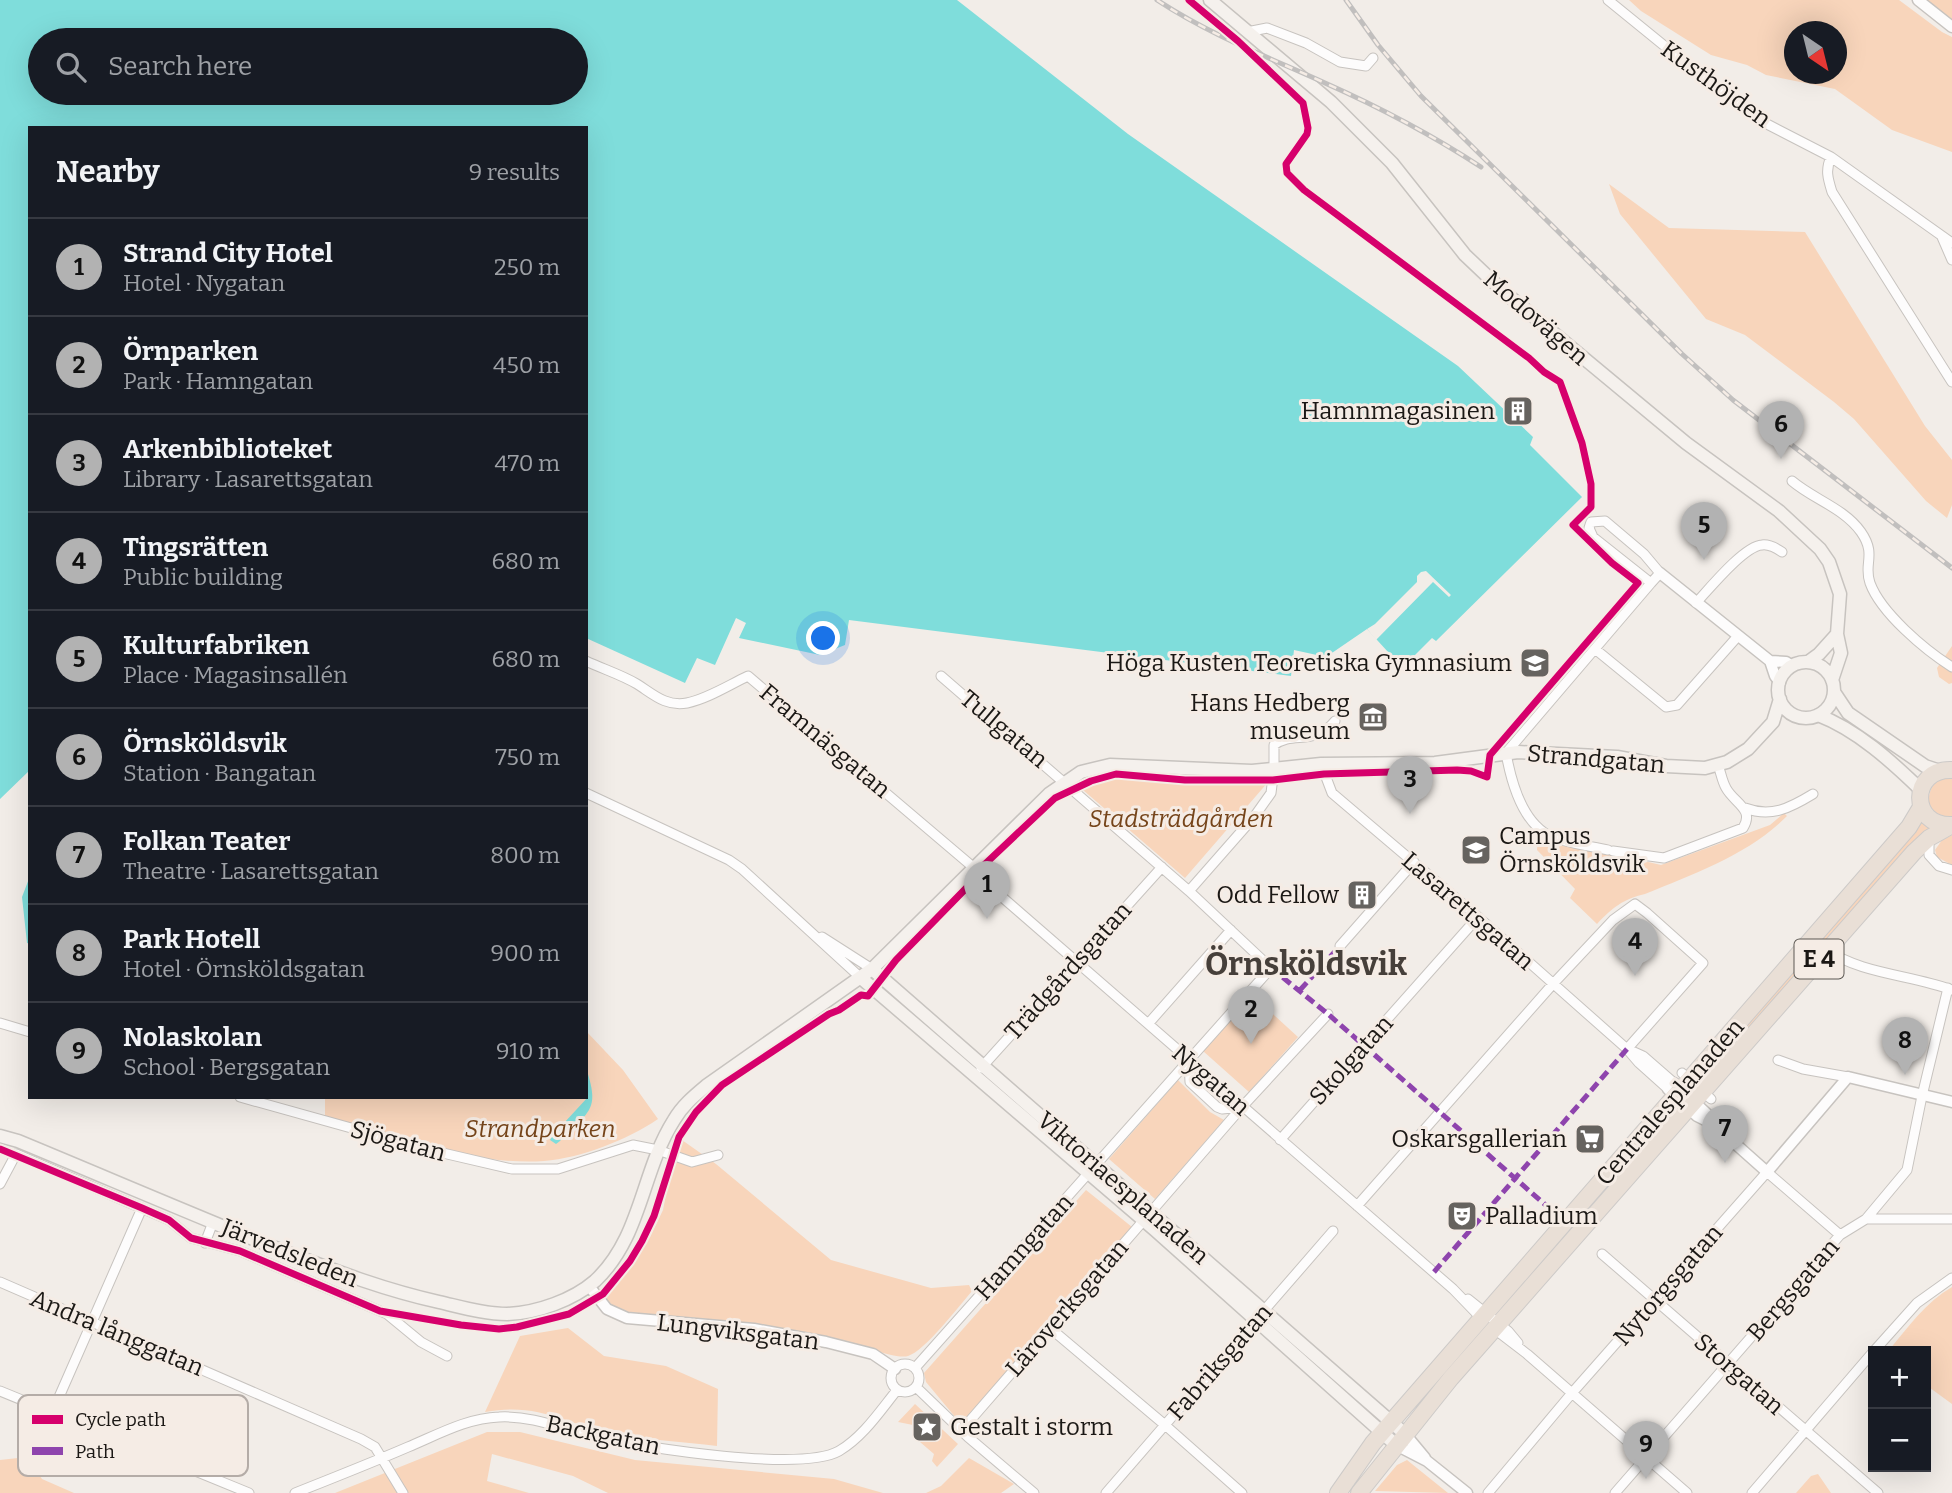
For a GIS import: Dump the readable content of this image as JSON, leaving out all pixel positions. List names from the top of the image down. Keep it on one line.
{"streets":{"highway":["E 4","Centralesplanaden"],"main road":["Modovägen","Strandgatan","Viktoriaesplanaden","Järvedsleden"],"street":["Kusthöjden","Tullgatan","Framnäsgatan","Lasarettsgatan","Trädgårdsgatan","Skolgatan","Nygatan","Sjögatan","Hamngatan","Nytorgsgatan","Bergsgatan","Läroverksgatan","Lungviksgatan","Andra långgatan","Fabriksgatan","Storgatan","Backgatan"]},"crossings":[["Modovägen","Strandgatan"],["Tullgatan","Strandgatan"],["Framnäsgatan","Strandgatan"],["Framnäsgatan","Nygatan"],["Strandgatan","Lasarettsgatan"],["Strandgatan","Nygatan"],["Strandgatan","Sjögatan"],["Strandgatan","Viktoriaesplanaden"],["Strandgatan","Järvedsleden"],["Strandgatan","Lungviksgatan"],["Lasarettsgatan","Skolgatan"],["Lasarettsgatan","Centralesplanaden"],["Lasarettsgatan","Nytorgsgatan"],["Lasarettsgatan","Bergsgatan"],["E 4","Centralesplanaden"],["Trädgårdsgatan","Nygatan"],["Trädgårdsgatan","Viktoriaesplanaden"],["Skolgatan","Nygatan"],["Nygatan","Centralesplanaden"],["Nygatan","Hamngatan"],["Nygatan","Nytorgsgatan"],["Nygatan","Bergsgatan"],["Nygatan","Läroverksgatan"],["Centralesplanaden","Viktoriaesplanaden"],["Viktoriaesplanaden","Hamngatan"],["Viktoriaesplanaden","Läroverksgatan"],["Viktoriaesplanaden","Fabriksgatan"],["Hamngatan","Lungviksgatan"],["Hamngatan","Backgatan"],["Järvedsleden","Lungviksgatan"],["Nytorgsgatan","Storgatan"],["Bergsgatan","Storgatan"],["Lungviksgatan","Backgatan"],["Andra långgatan","Backgatan"]],"districts":["Örnsköldsvik"],"parks":["Stadsträdgården","Strandparken"],"places":{"building":["Hamnmagasinen","Odd Fellow"],"school or university":["Höga Kusten Teoretiska Gymnasium","Campus Örnsköldsvik"],"museum":["Hans Hedberg museum"],"supermarket":["Oskarsgallerian"],"theatre":["Palladium"],"place":["Gestalt i storm"]},"legend":["Cycle path","Path"],"north":"bottom right","page":{"search":"Search here","heading":["Nearby","9 results"],"list":[{"mark":"1","name":"Strand City Hotel","note":"Hotel · Nygatan","value":"250 m"},{"mark":"2","name":"Örnparken","note":"Park · Hamngatan","value":"450 m"},{"mark":"3","name":"Arkenbiblioteket","note":"Library · Lasarettsgatan","value":"470 m"},{"mark":"4","name":"Tingsrätten","note":"Public building","value":"680 m"},{"mark":"5","name":"Kulturfabriken","note":"Place · Magasinsallén","value":"680 m"},{"mark":"6","name":"Örnsköldsvik","note":"Station · Bangatan","value":"750 m"},{"mark":"7","name":"Folkan Teater","note":"Theatre · Lasarettsgatan","value":"800 m"},{"mark":"8","name":"Park Hotell","note":"Hotel · Örnsköldsgatan","value":"900 m"},{"mark":"9","name":"Nolaskolan","note":"School · Bergsgatan","value":"910 m"}],"pins":["6","5","3","1","4","2","8","7","9"],"map_buttons":["+","−"]}}
